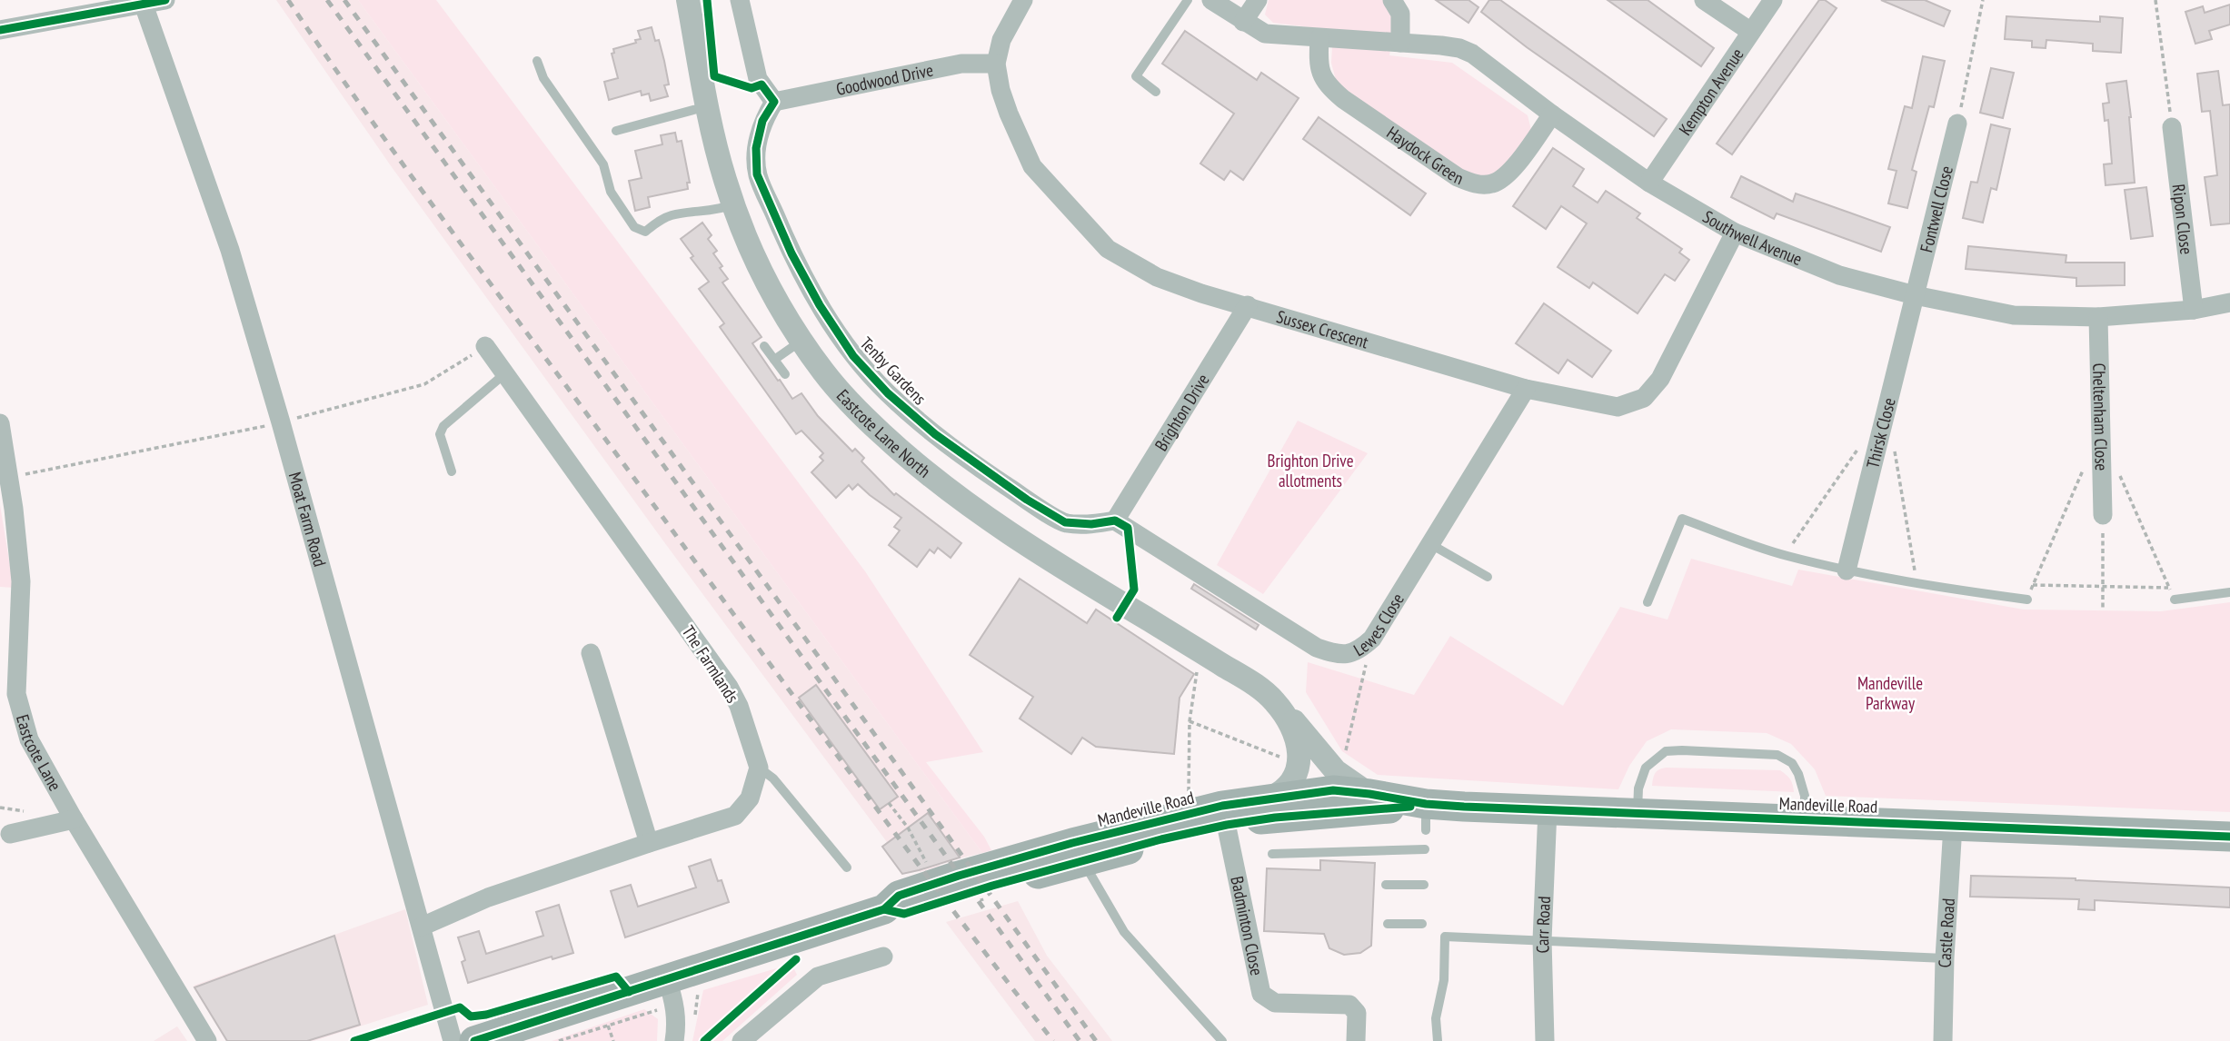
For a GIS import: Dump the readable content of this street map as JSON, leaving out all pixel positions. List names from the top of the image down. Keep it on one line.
{"streets":{"main road":["Mandeville Road"],"street":["Goodwood Drive","Kempton Avenue","Haydock Green","Fontwell Close","Ripon Close","Southwell Avenue","Sussex Crescent","Tenby Gardens","Brighton Drive","Cheltenham Close","Eastcote Lane North","Thirsk Close","Moat Farm Road","Lewes Close","The Farmlands","Eastcote Lane","Badminton Close","Carr Road","Castle Road"]},"crossings":[["Goodwood Drive","Sussex Crescent"],["Goodwood Drive","Tenby Gardens"],["Kempton Avenue","Southwell Avenue"],["Haydock Green","Southwell Avenue"],["Fontwell Close","Southwell Avenue"],["Fontwell Close","Thirsk Close"],["Ripon Close","Southwell Avenue"],["Southwell Avenue","Sussex Crescent"],["Southwell Avenue","Cheltenham Close"],["Southwell Avenue","Thirsk Close"],["Sussex Crescent","Brighton Drive"],["Sussex Crescent","Lewes Close"],["Tenby Gardens","Brighton Drive"],["Tenby Gardens","Lewes Close"],["Brighton Drive","Lewes Close"],["Eastcote Lane North","Mandeville Road"],["Mandeville Road","Badminton Close"],["Mandeville Road","Carr Road"],["Mandeville Road","Castle Road"]],"parks":["Brighton Drive allotments","Mandeville Parkway"]}
